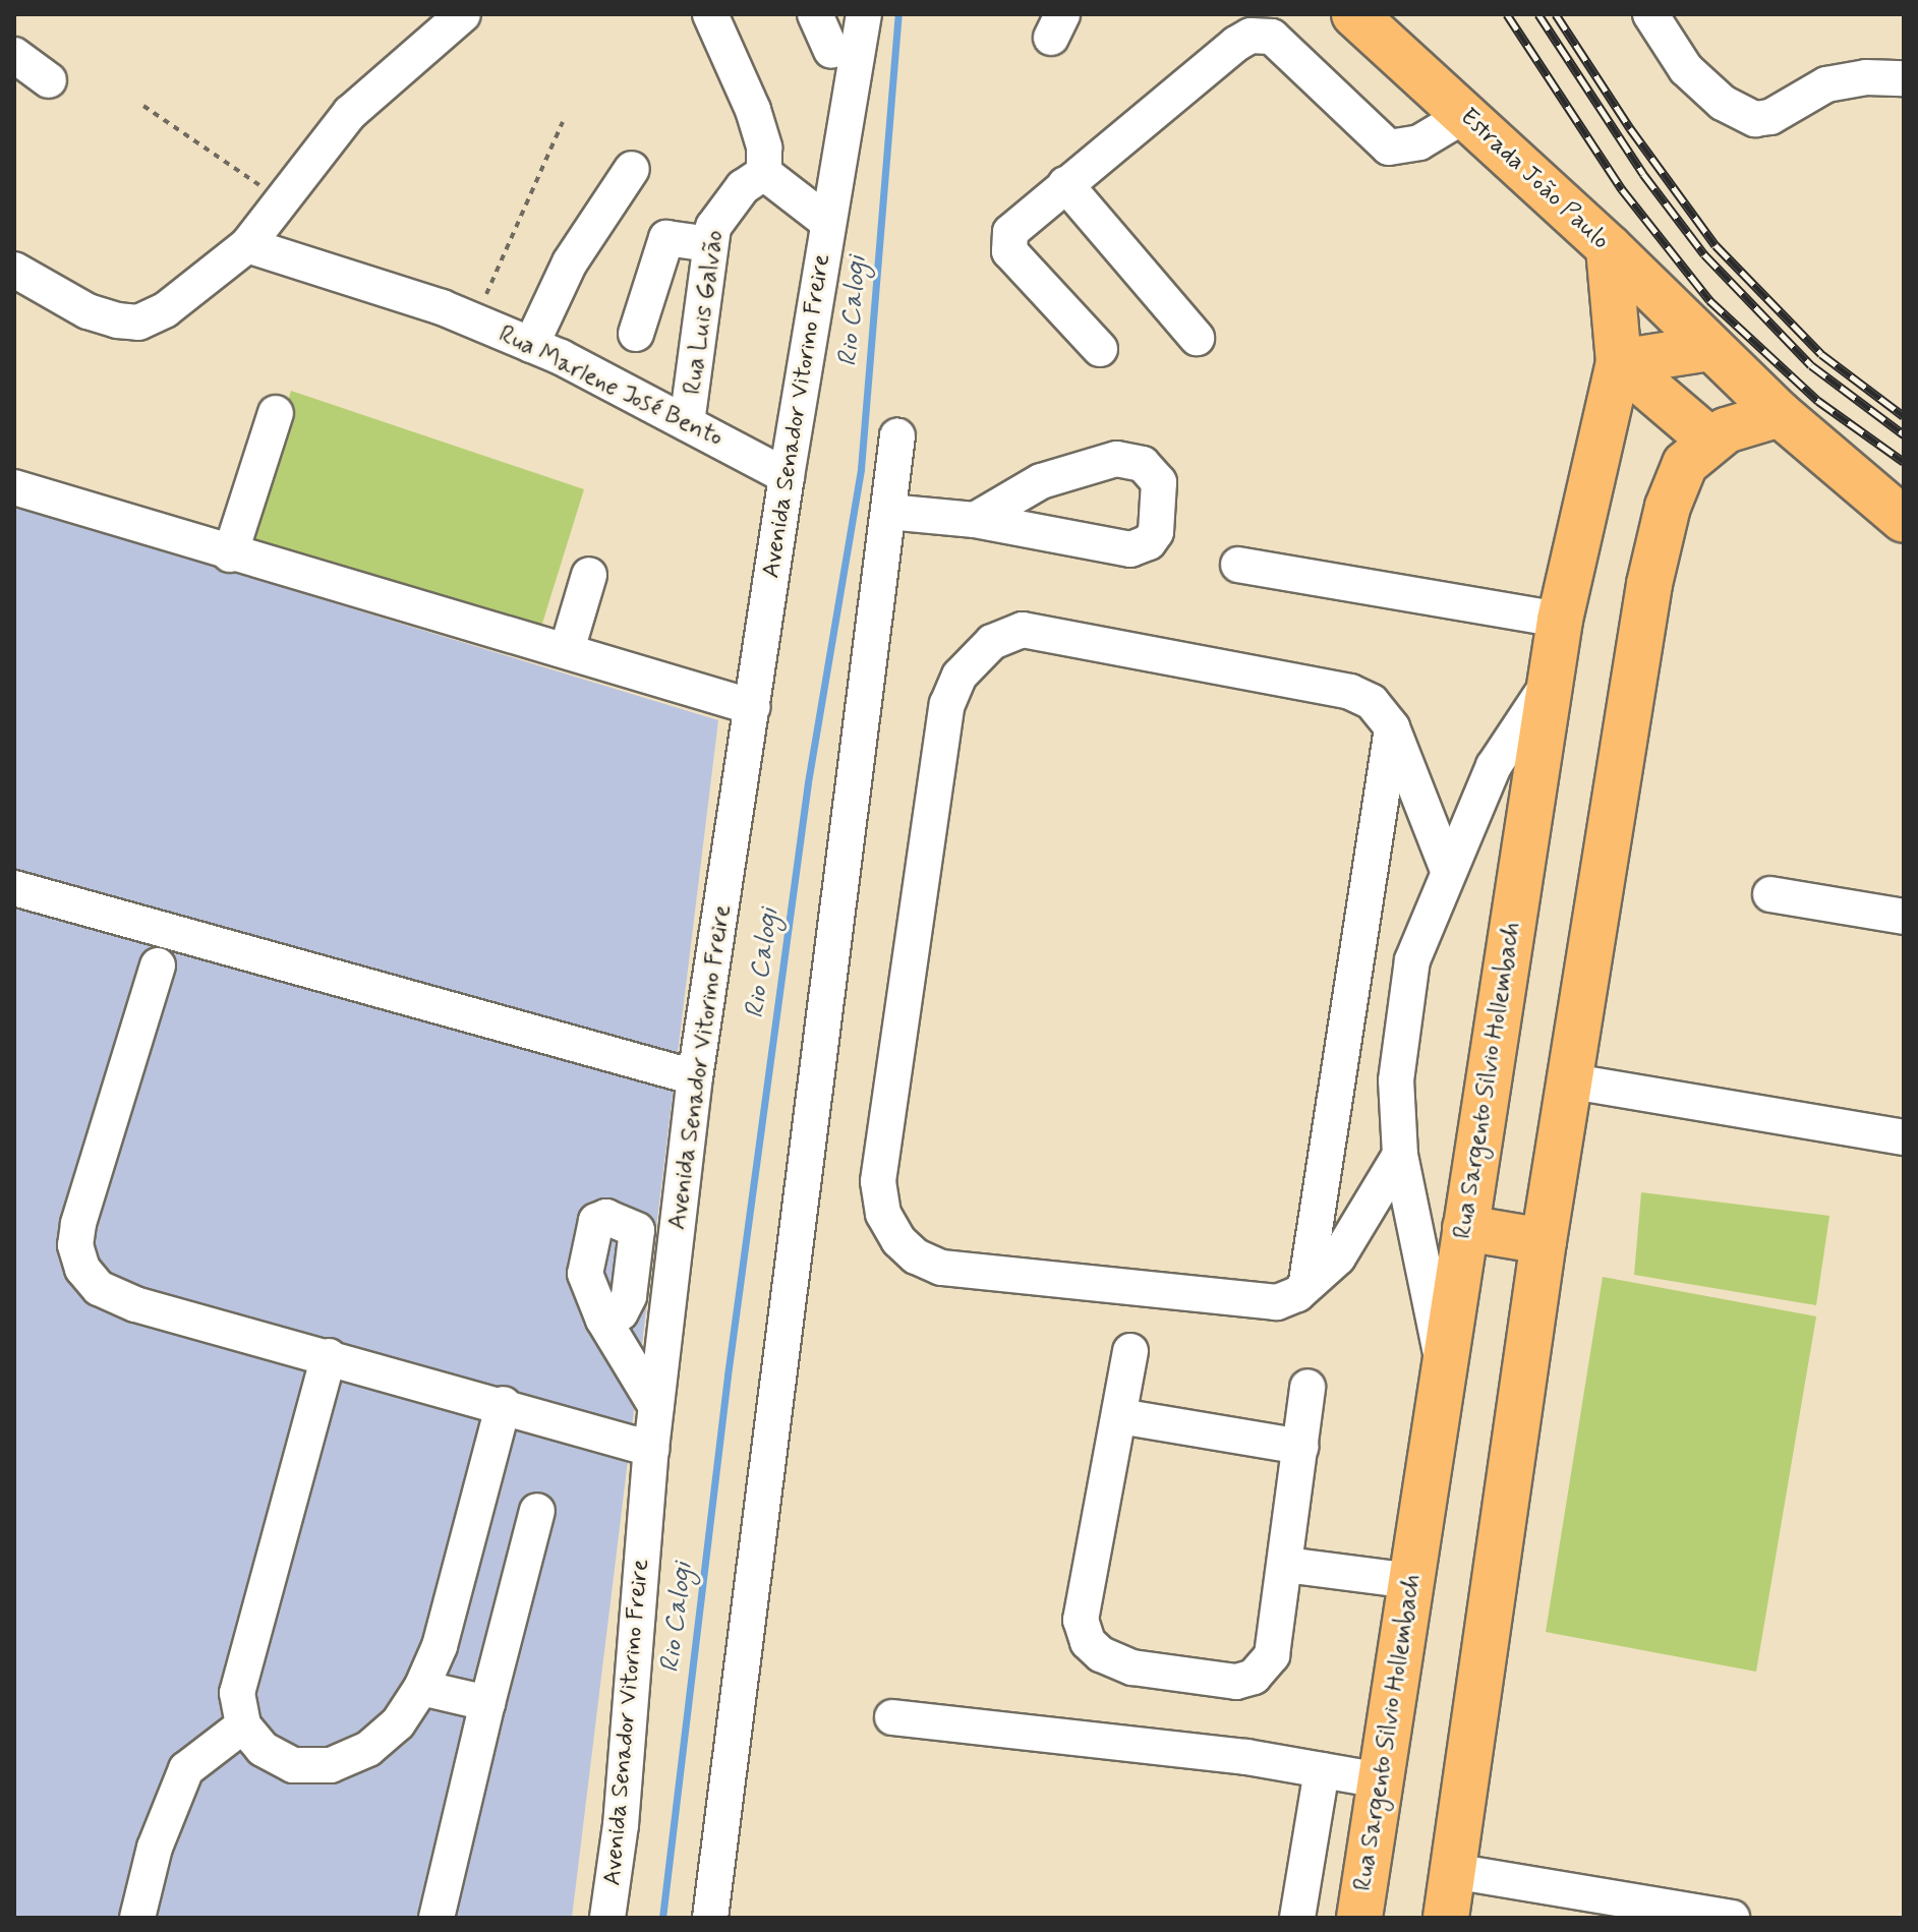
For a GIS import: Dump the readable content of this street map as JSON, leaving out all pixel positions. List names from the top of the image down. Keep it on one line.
{"streets":{"main road":["Estrada João Paulo","Rua Sargento Silvio Hollembach"],"street":["Rua Luis Galvão","Rua Marlene José Bento","Avenida Senador Vitorino Freire"]},"crossings":[["Estrada João Paulo","Rua Sargento Silvio Hollembach"],["Rua Luis Galvão","Rua Marlene José Bento"],["Rua Marlene José Bento","Avenida Senador Vitorino Freire"]],"water":["Rio Calogi"]}
